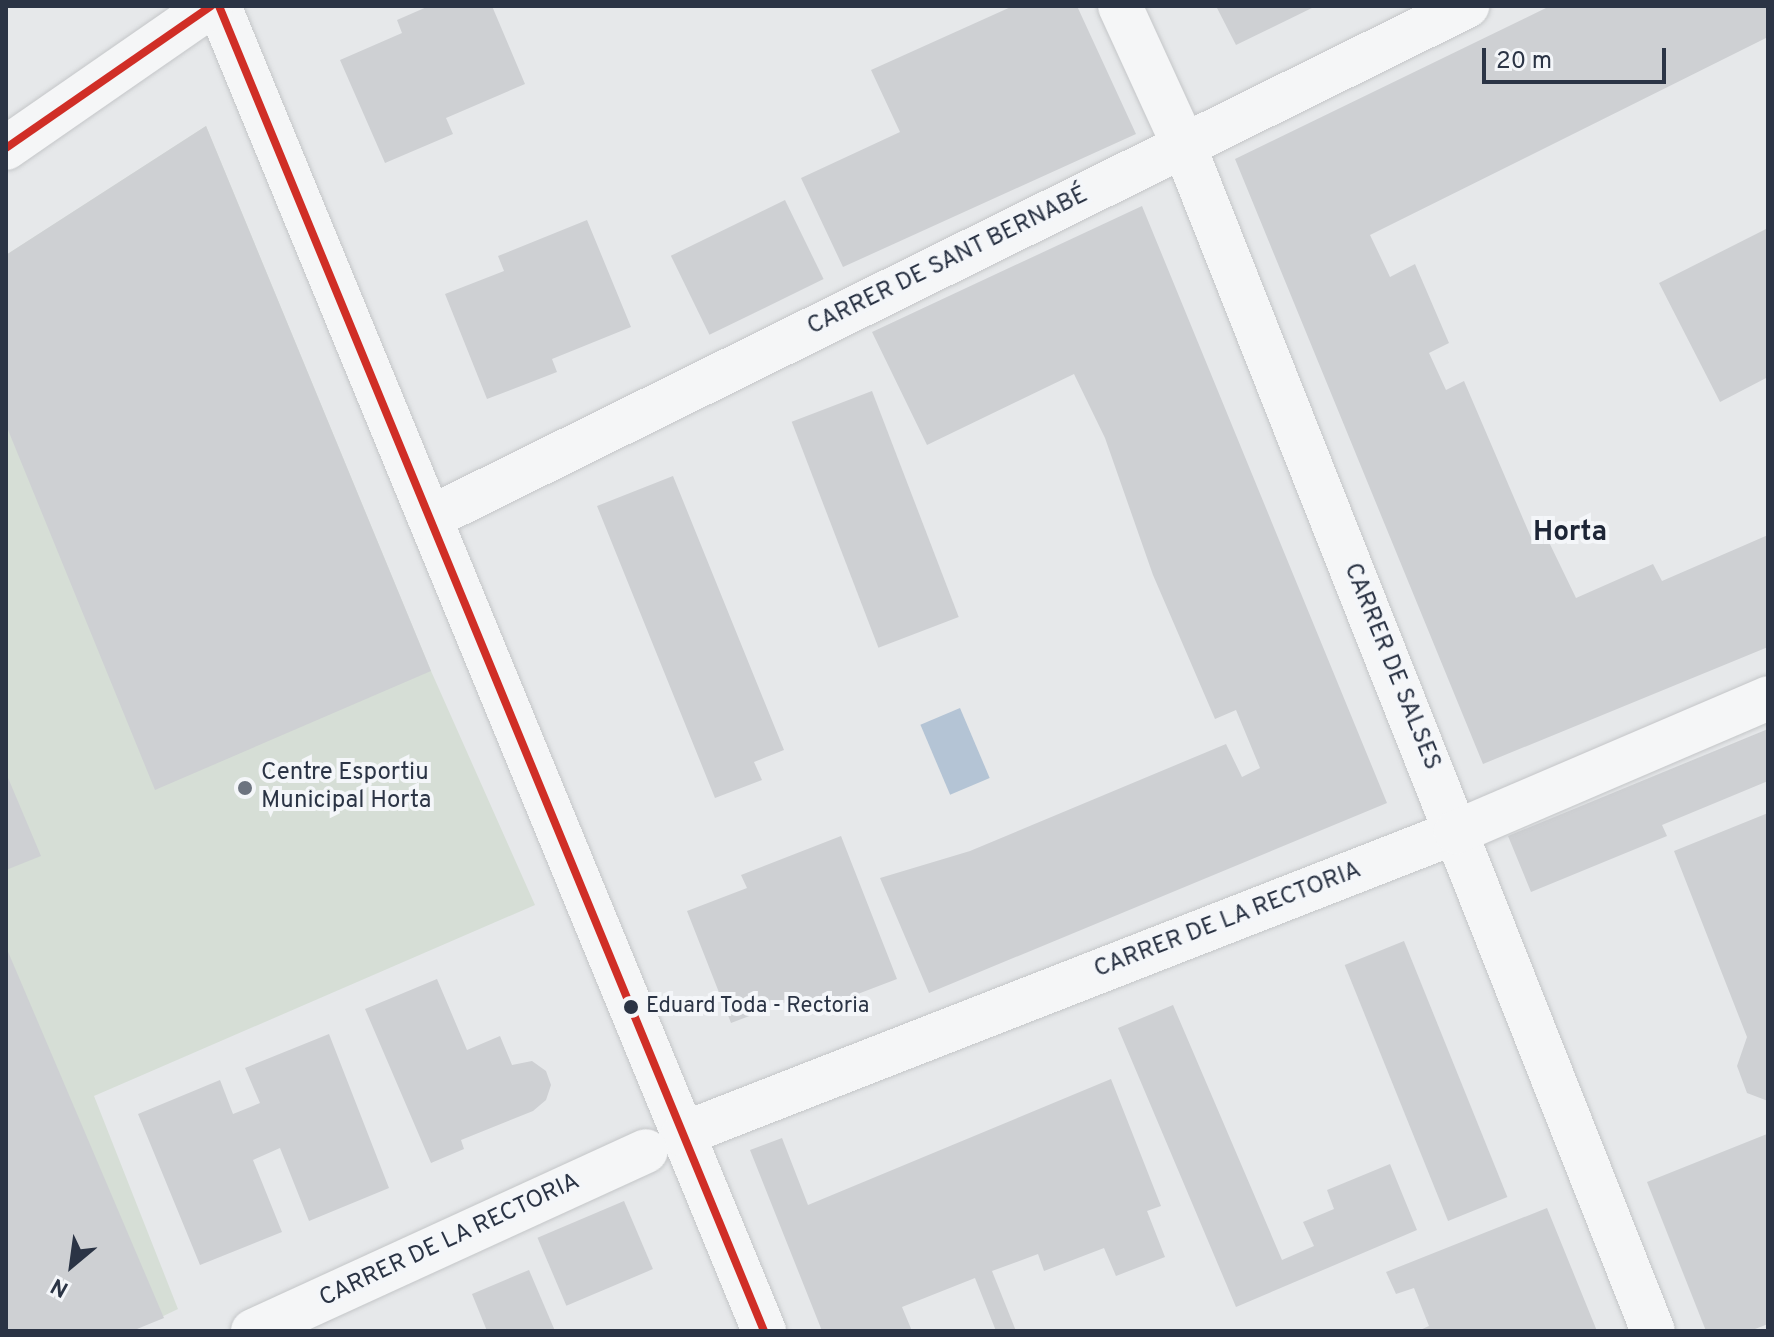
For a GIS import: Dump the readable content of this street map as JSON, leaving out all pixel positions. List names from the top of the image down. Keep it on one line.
{"streets":{"street":["CARRER DE SANT BERNABÉ","CARRER DE SALSES","CARRER DE LA RECTORIA"]},"crossings":[["CARRER DE SANT BERNABÉ","CARRER DE SALSES"],["CARRER DE SALSES","CARRER DE LA RECTORIA"]],"districts":["Horta"],"places":["Centre Esportiu Municipal Horta","Eduard Toda - Rectoria"],"scale_bar":"20 m","north":"bottom left"}
